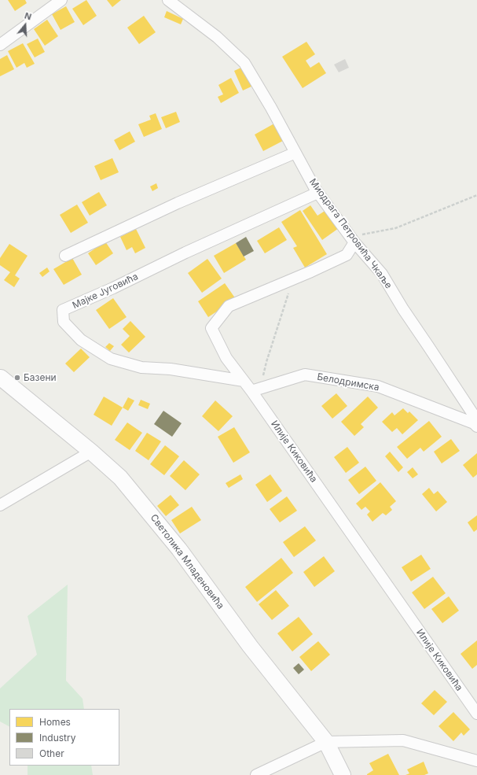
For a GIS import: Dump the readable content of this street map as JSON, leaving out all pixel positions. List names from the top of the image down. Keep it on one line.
{"streets":{"street":["Миодрага Петровића Чкаље","Мајке Југовића","Белодримска","Илије Киковића","Светолика Младеновића"]},"crossings":[["Миодрага Петровића Чкаље","Мајке Југовића"],["Миодрага Петровића Чкаље","Илије Киковића"],["Мајке Југовића","Илије Киковића"],["Белодримска","Илије Киковића"]],"places":["Базени"],"legend":["Homes","Industry","Other"],"north":"top"}
